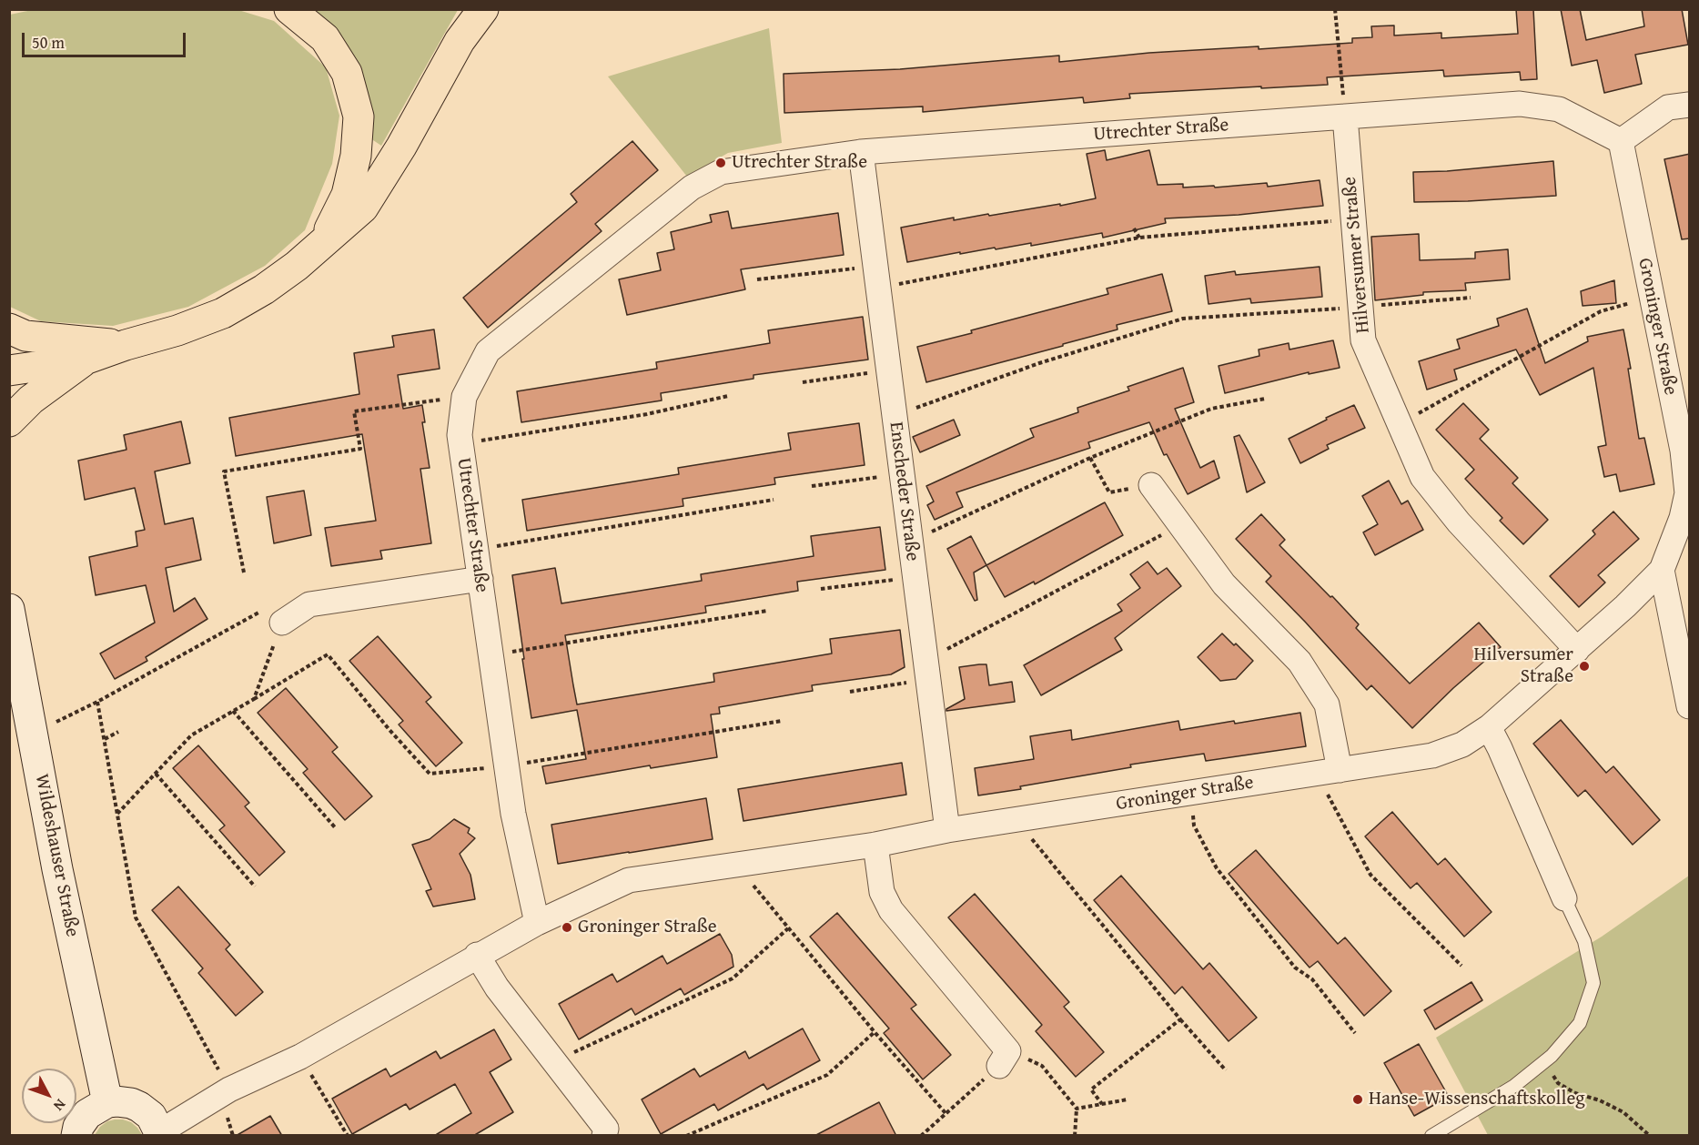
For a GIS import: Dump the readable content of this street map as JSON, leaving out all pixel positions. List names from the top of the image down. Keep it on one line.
{"streets":{"main road":["Wildeshauser Straße"],"street":["Utrechter Straße","Hilversumer Straße","Groninger Straße","Enscheder Straße"]},"crossings":[["Utrechter Straße","Hilversumer Straße"],["Utrechter Straße","Groninger Straße"],["Utrechter Straße","Enscheder Straße"],["Hilversumer Straße","Groninger Straße"],["Groninger Straße","Enscheder Straße"]],"places":["Utrechter Straße","Hilversumer Straße","Groninger Straße","Hanse-Wissenschaftskolleg"],"scale_bar":"50 m","north":"bottom right"}
